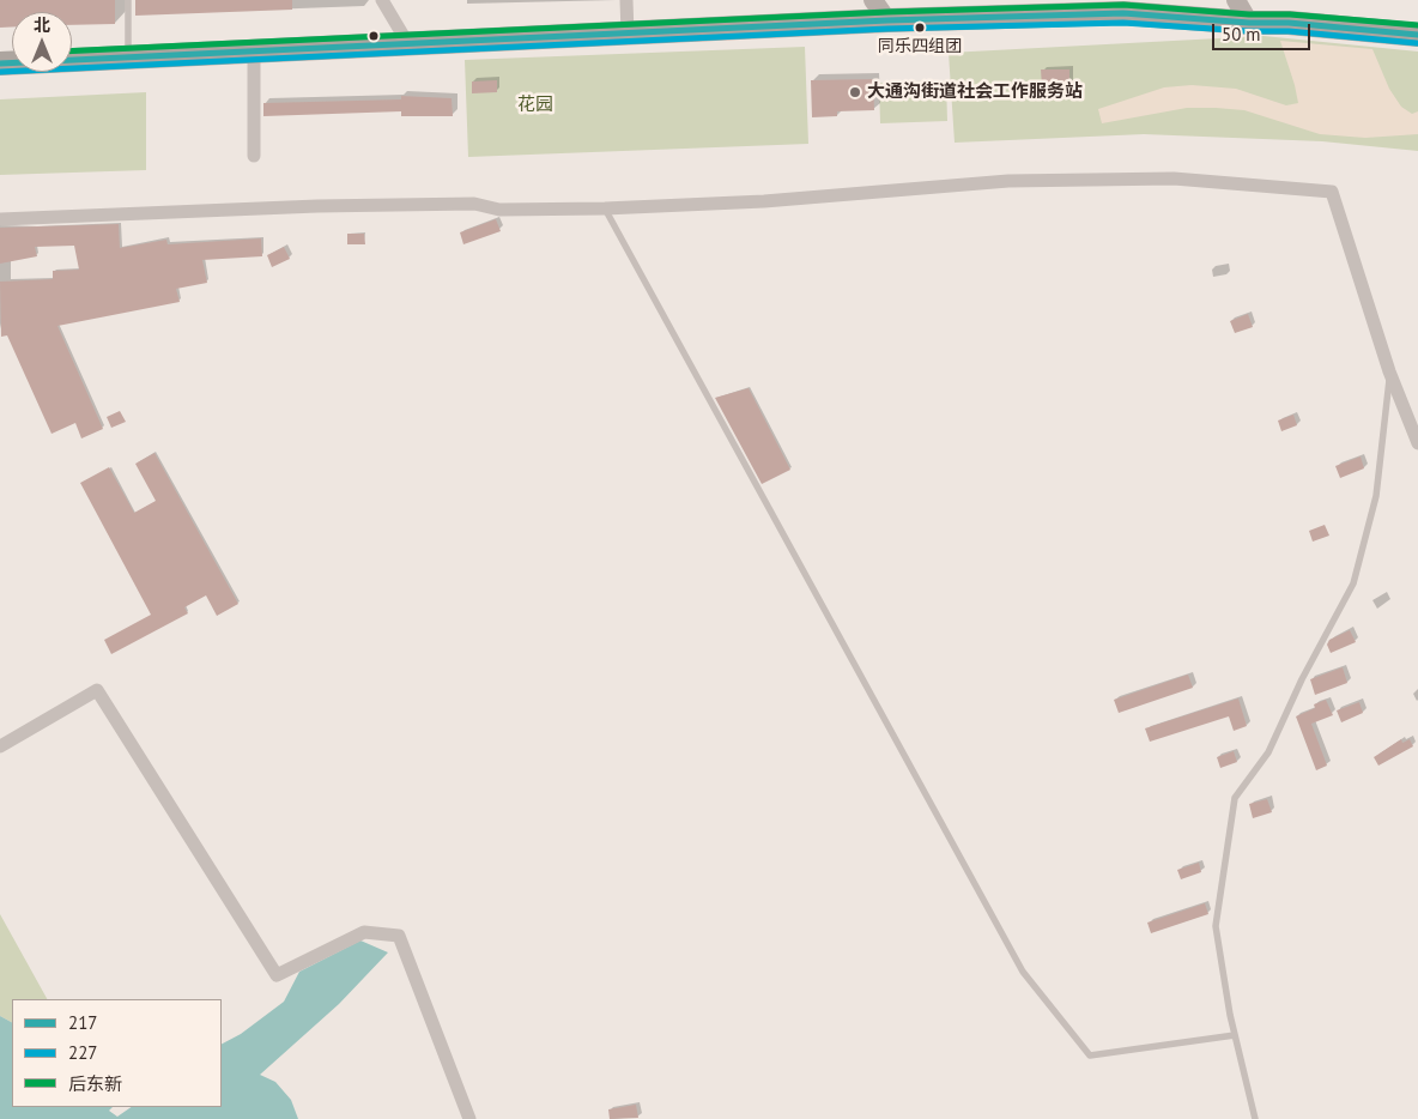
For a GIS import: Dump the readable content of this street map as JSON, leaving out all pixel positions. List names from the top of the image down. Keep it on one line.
{"parks":["花园"],"places":["同乐四组团","大通沟街道社会工作服务站"],"lines":["transit line 后东新","transit line 217","transit line 227"],"legend":["217","227","后东新"],"scale_bar":"50 m","north":"top"}
